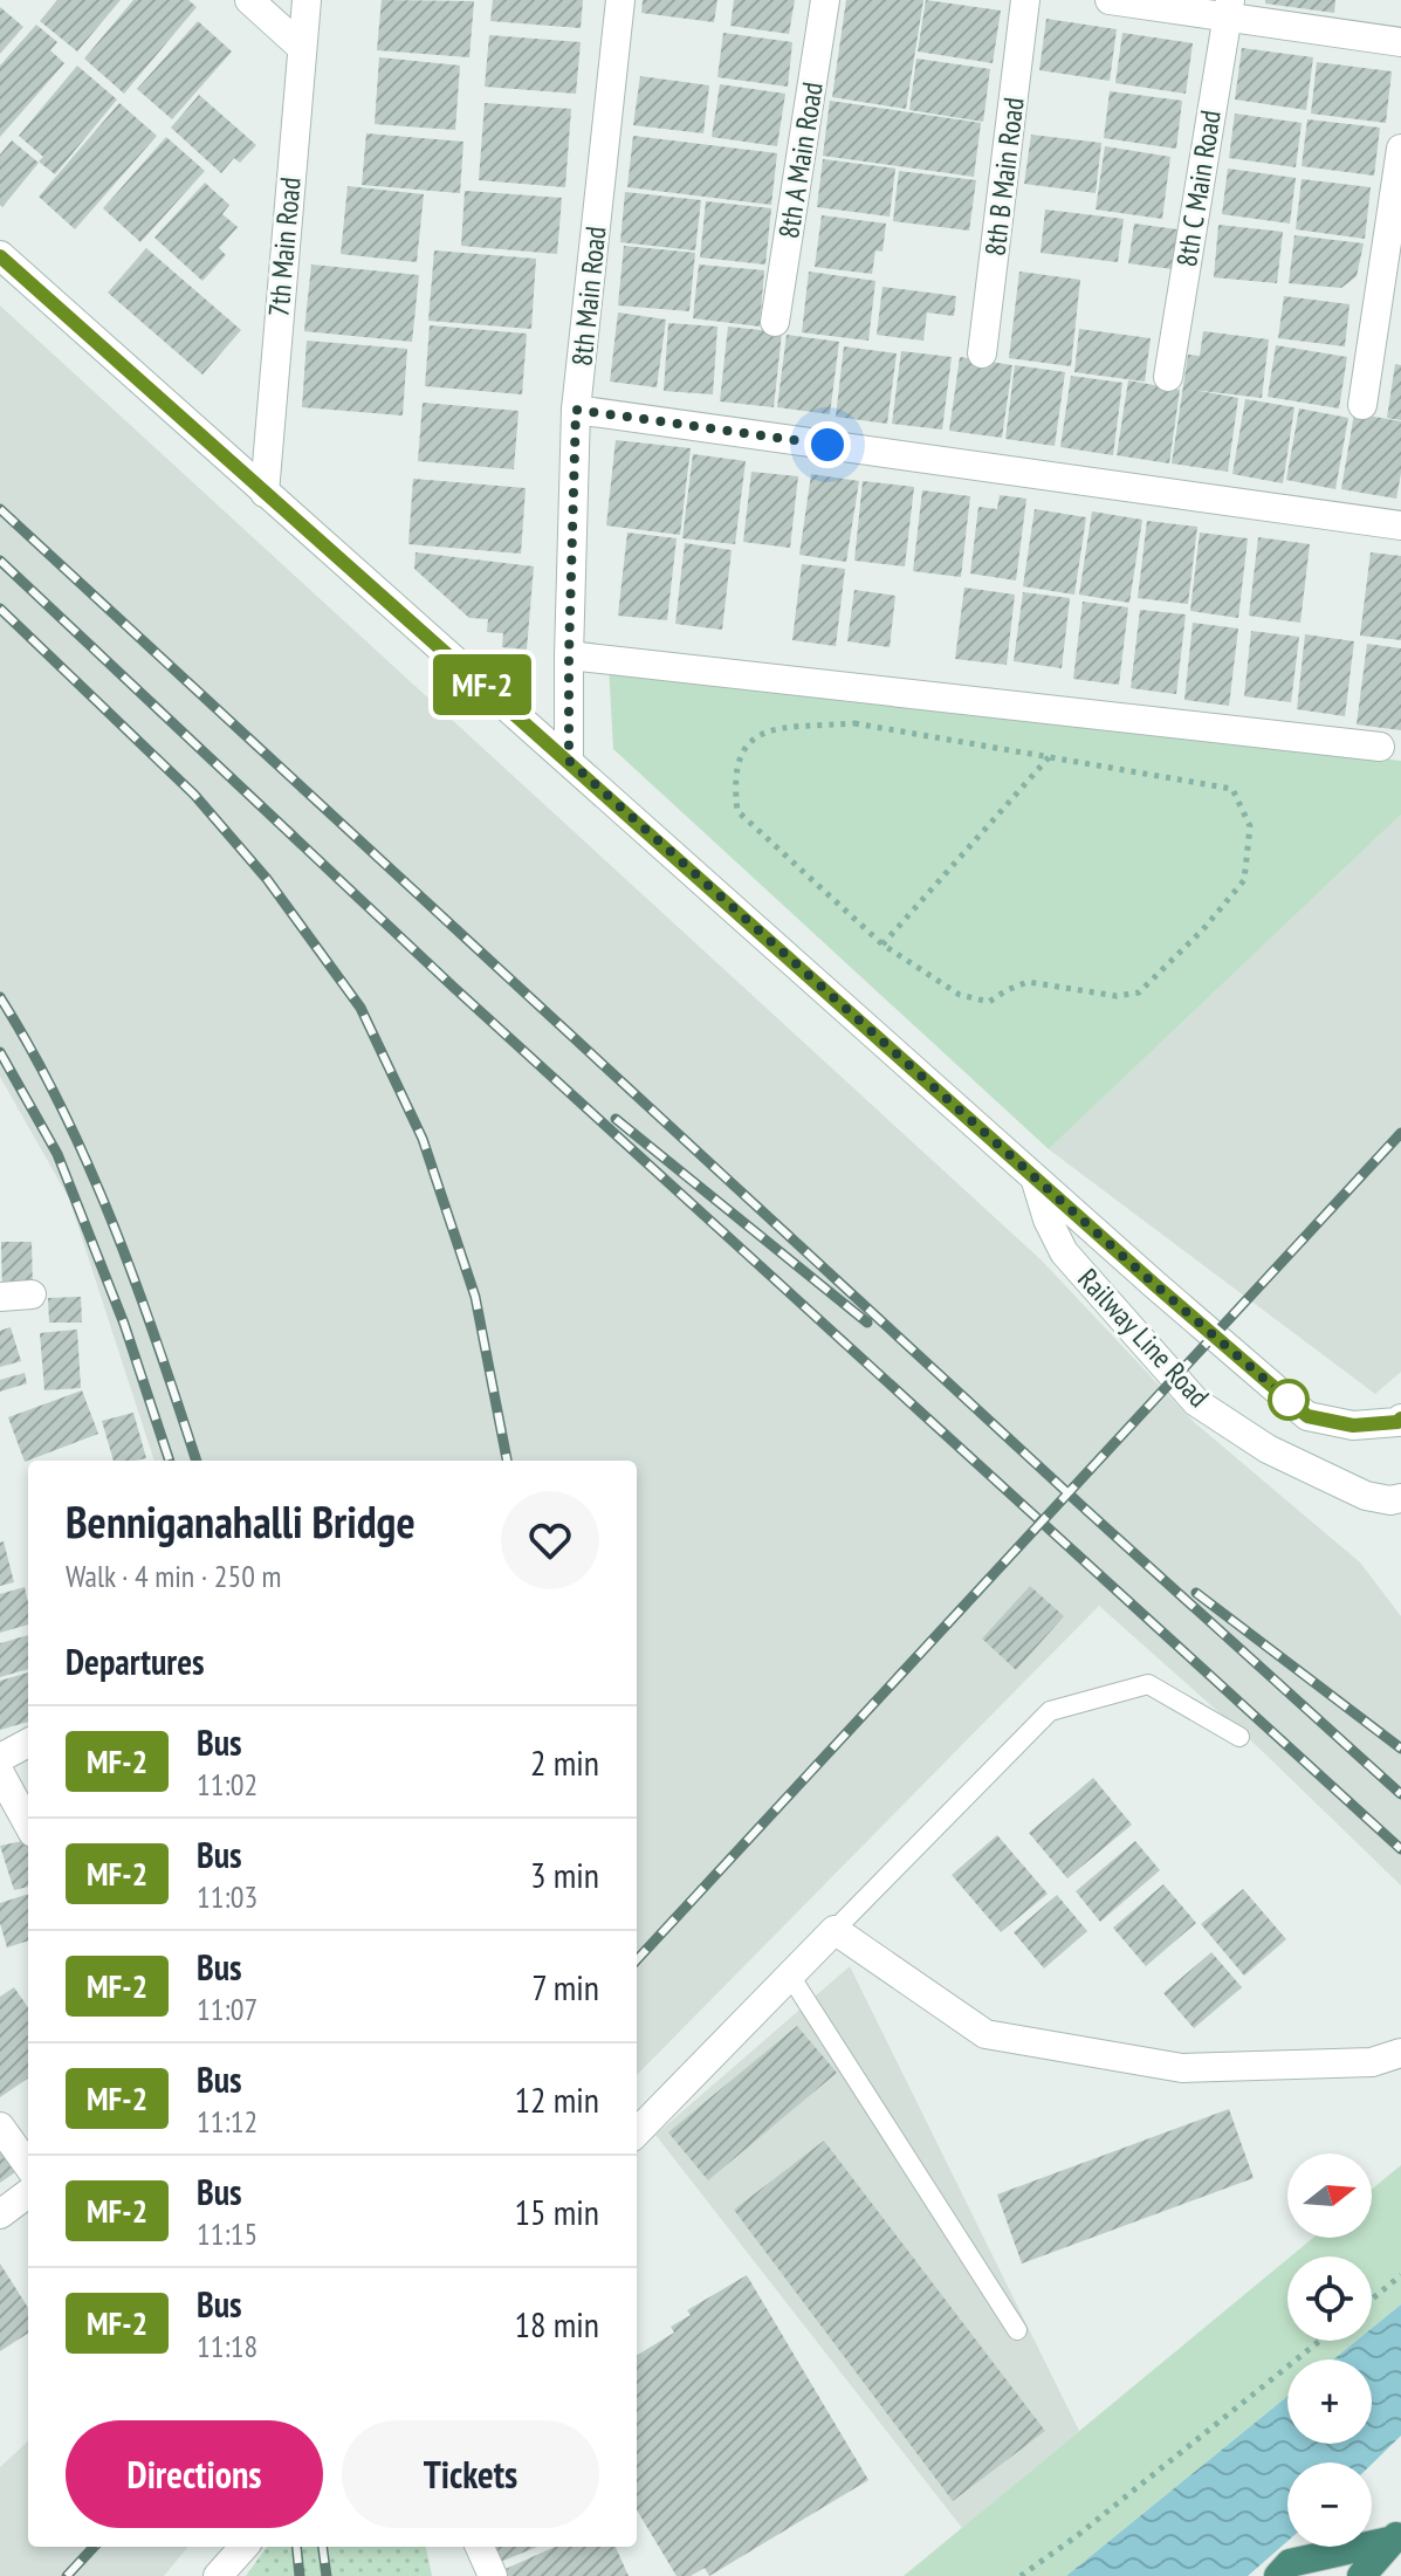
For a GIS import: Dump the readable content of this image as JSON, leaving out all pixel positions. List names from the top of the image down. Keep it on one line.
{"streets":{"street":["8th A Main Road","8th B Main Road","8th C Main Road","7th Main Road","8th Main Road","Railway Line Road"]},"crossings":[["7th Main Road","Railway Line Road"],["8th Main Road","Railway Line Road"]],"lines":["bus line MF-2"],"north":"right","page":{"on_map":"MF-2","heading":[["Benniganahalli Bridge","Walk · 4 min · 250 m"],"Departures"],"list":[{"mark":"MF-2","name":"Bus","note":"11:02","value":"2 min"},{"mark":"MF-2","name":"Bus","note":"11:03","value":"3 min"},{"mark":"MF-2","name":"Bus","note":"11:07","value":"7 min"},{"mark":"MF-2","name":"Bus","note":"11:12","value":"12 min"},{"mark":"MF-2","name":"Bus","note":"11:15","value":"15 min"},{"mark":"MF-2","name":"Bus","note":"11:18","value":"18 min"}],"map_buttons":["+","−"],"buttons":["Directions","Tickets"]}}
